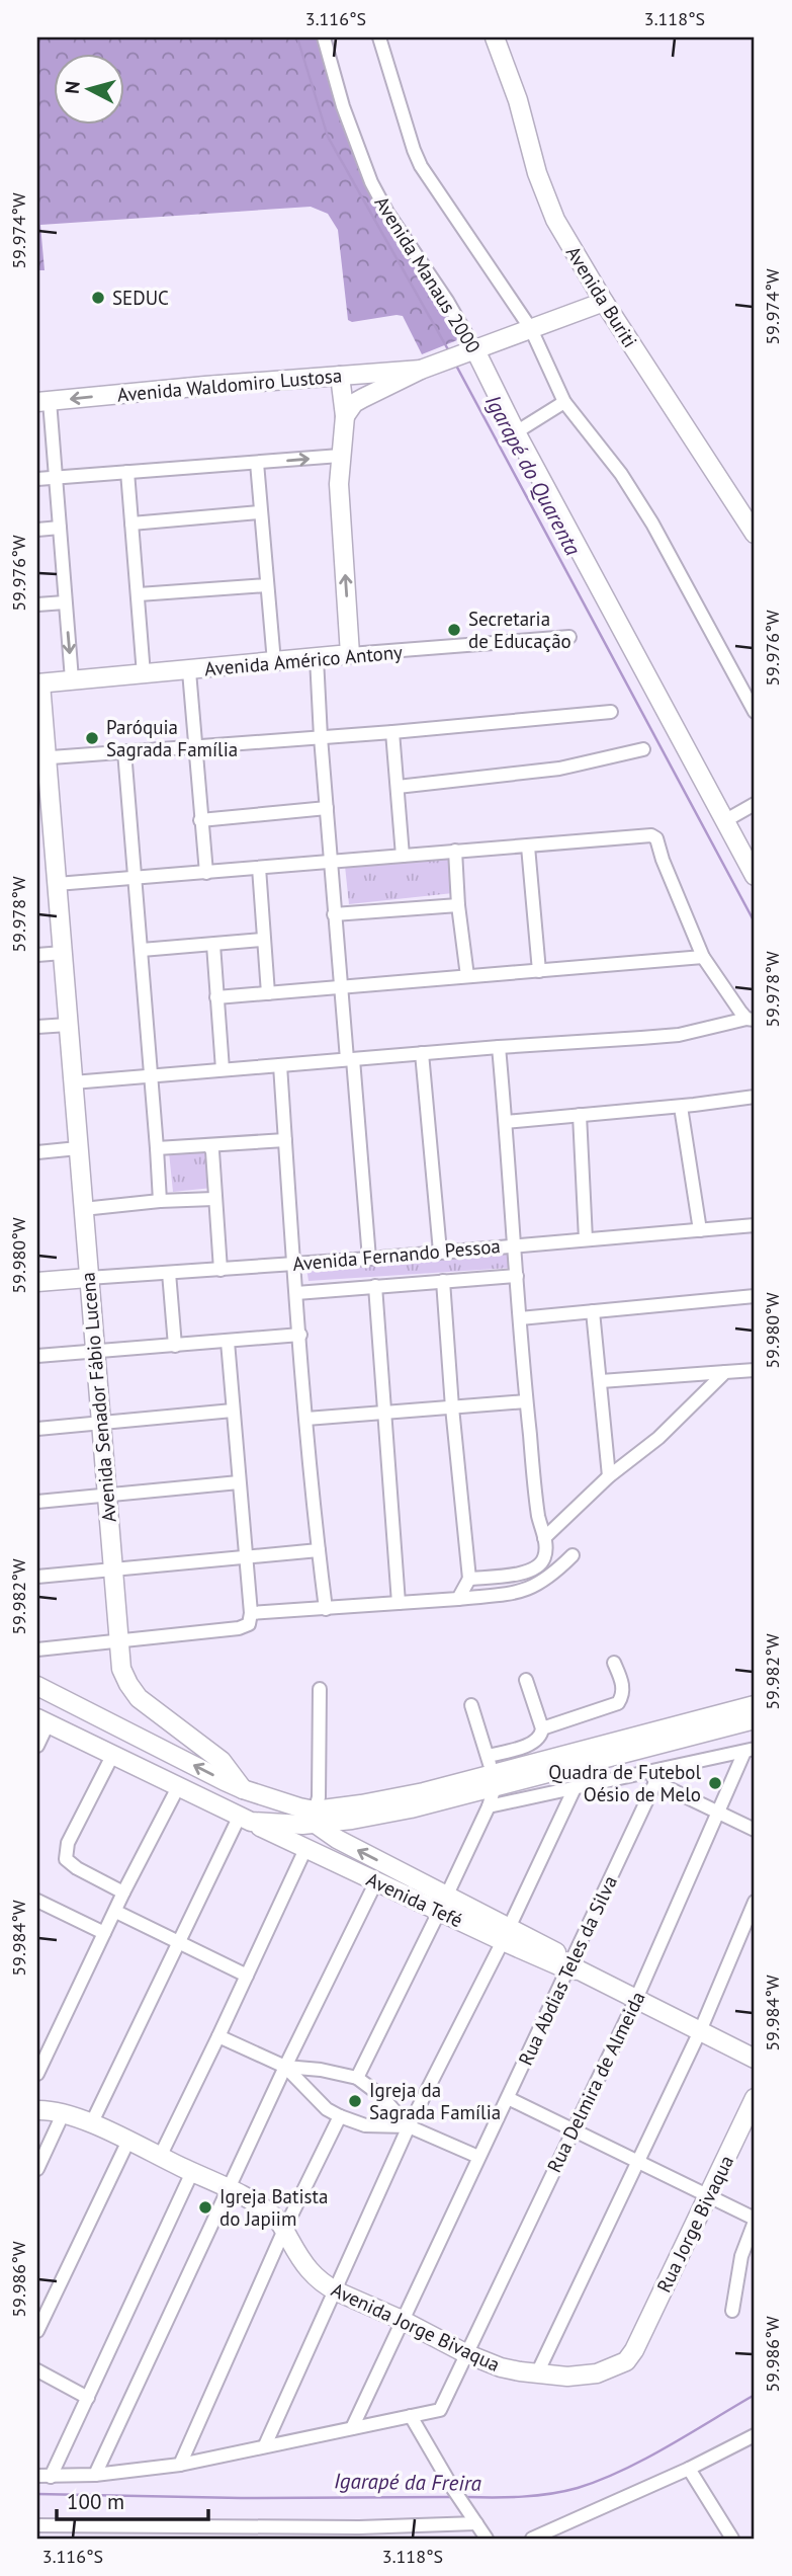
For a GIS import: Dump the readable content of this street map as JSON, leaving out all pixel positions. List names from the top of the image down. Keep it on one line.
{"streets":{"street":["Avenida Manaus 2000","Avenida Buriti","Avenida Waldomiro Lustosa","Avenida Américo Antony","Avenida Fernando Pessoa","Avenida Senador Fábio Lucena","Avenida Tefé","Rua Abdias Teles da Silva","Rua Delmira de Almeida","Rua Jorge Bivaqua","Avenida Jorge Bivaqua"]},"crossings":[["Avenida Manaus 2000","Avenida Waldomiro Lustosa"],["Avenida Buriti","Avenida Waldomiro Lustosa"],["Avenida Américo Antony","Avenida Senador Fábio Lucena"],["Avenida Fernando Pessoa","Avenida Senador Fábio Lucena"],["Avenida Tefé","Rua Abdias Teles da Silva"],["Avenida Tefé","Rua Delmira de Almeida"],["Rua Abdias Teles da Silva","Avenida Jorge Bivaqua"],["Rua Delmira de Almeida","Avenida Jorge Bivaqua"],["Rua Jorge Bivaqua","Avenida Jorge Bivaqua"]],"water":["Igarapé do Quarenta","Igarapé da Freira"],"places":["SEDUC","Secretaria de Educação","Paróquia Sagrada Família","Quadra de Futebol Oésio de Melo","Igreja da Sagrada Família","Igreja Batista do Japiim"],"scale_bar":"100 m","north":"left","coordinates":["3.116°S","3.118°S","59.974°W","59.976°W","59.978°W","59.980°W","59.982°W","59.984°W","59.986°W"]}
